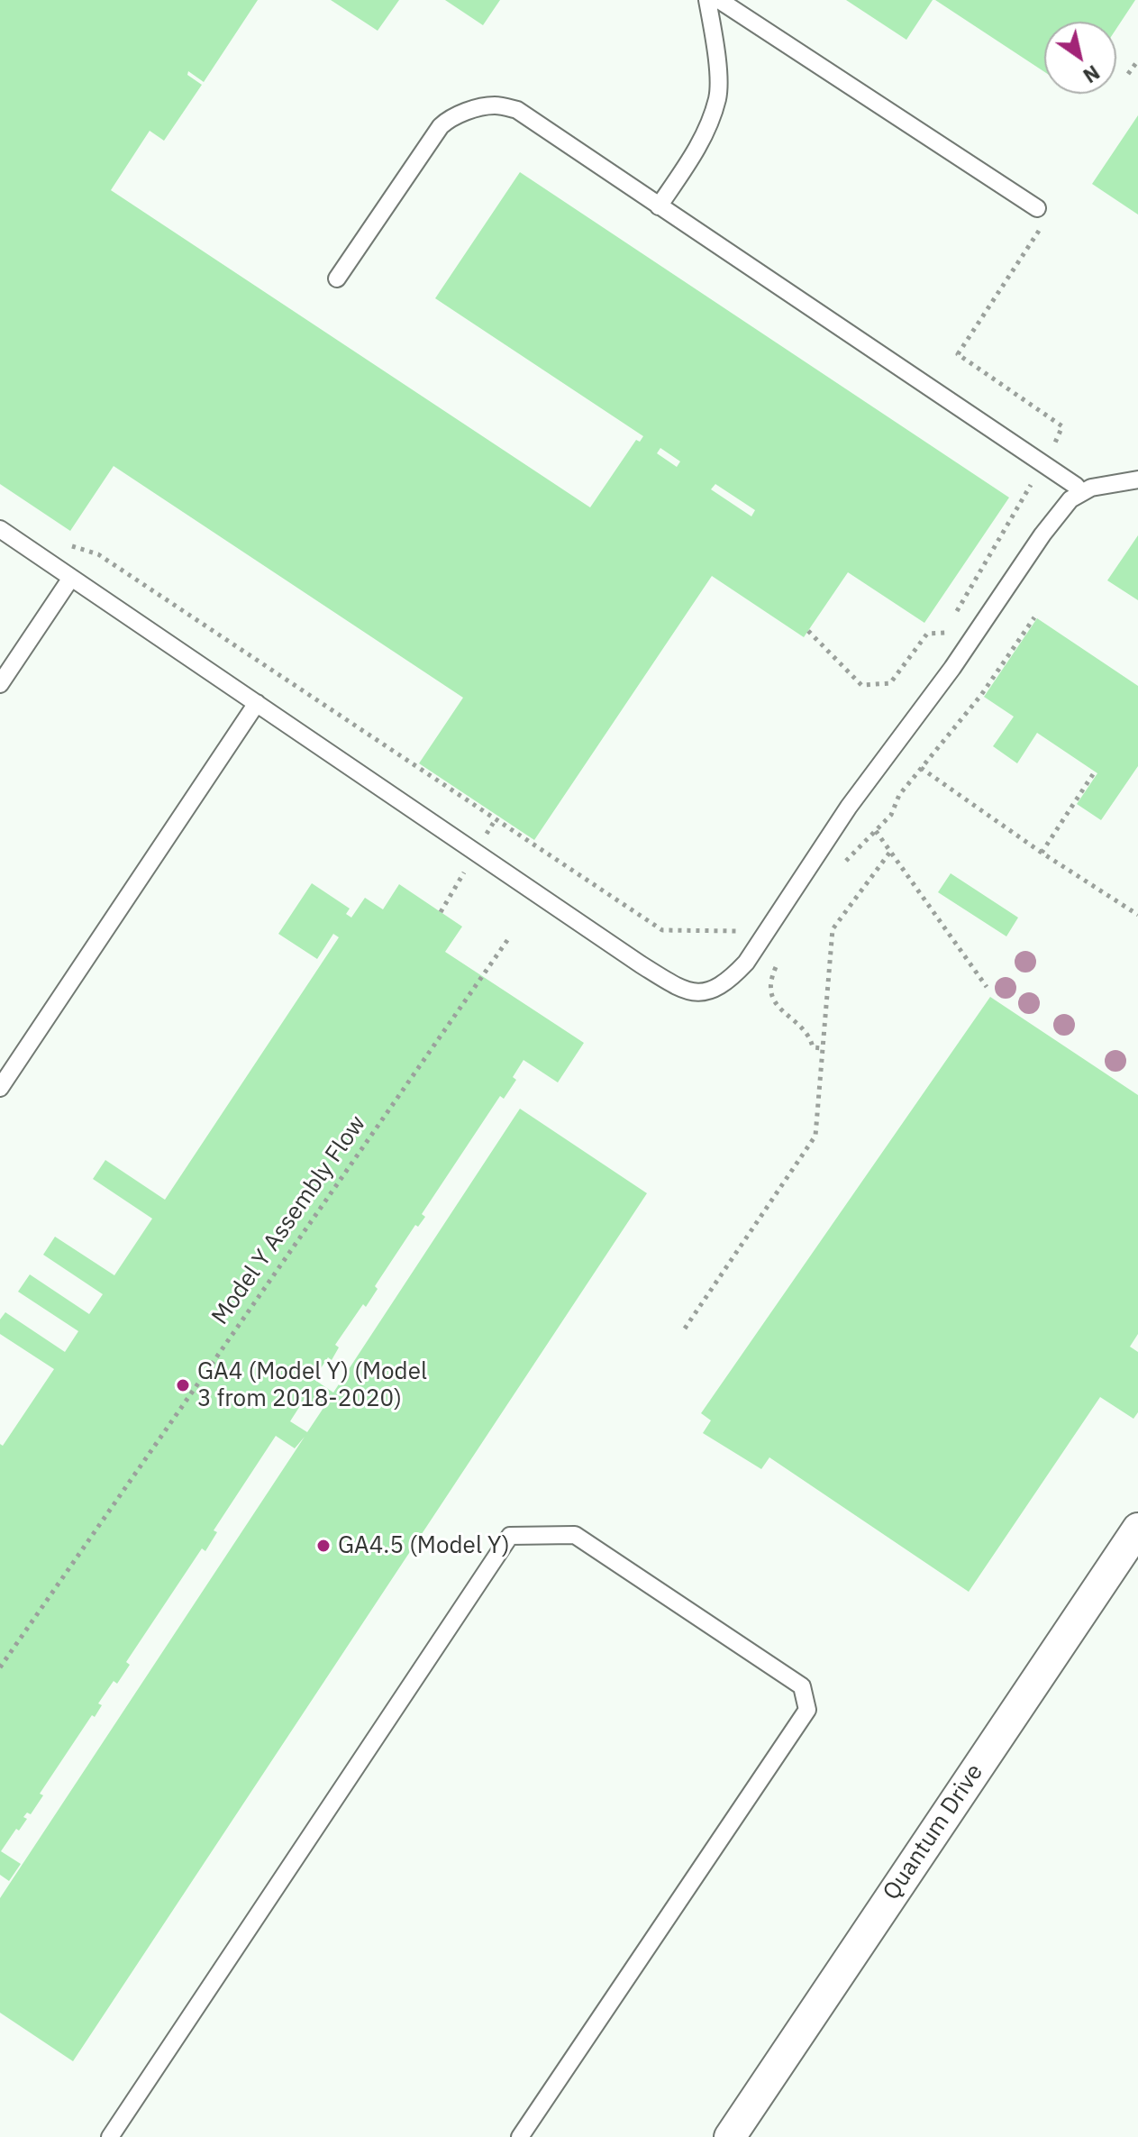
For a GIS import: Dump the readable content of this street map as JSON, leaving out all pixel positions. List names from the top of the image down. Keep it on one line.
{"streets":{"street":["Quantum Drive"],"path":["Model Y Assembly Flow"]},"places":["GA4 (Model Y) (Model 3 from 2018-2020)","GA4.5 (Model Y)"],"north":"bottom right"}
